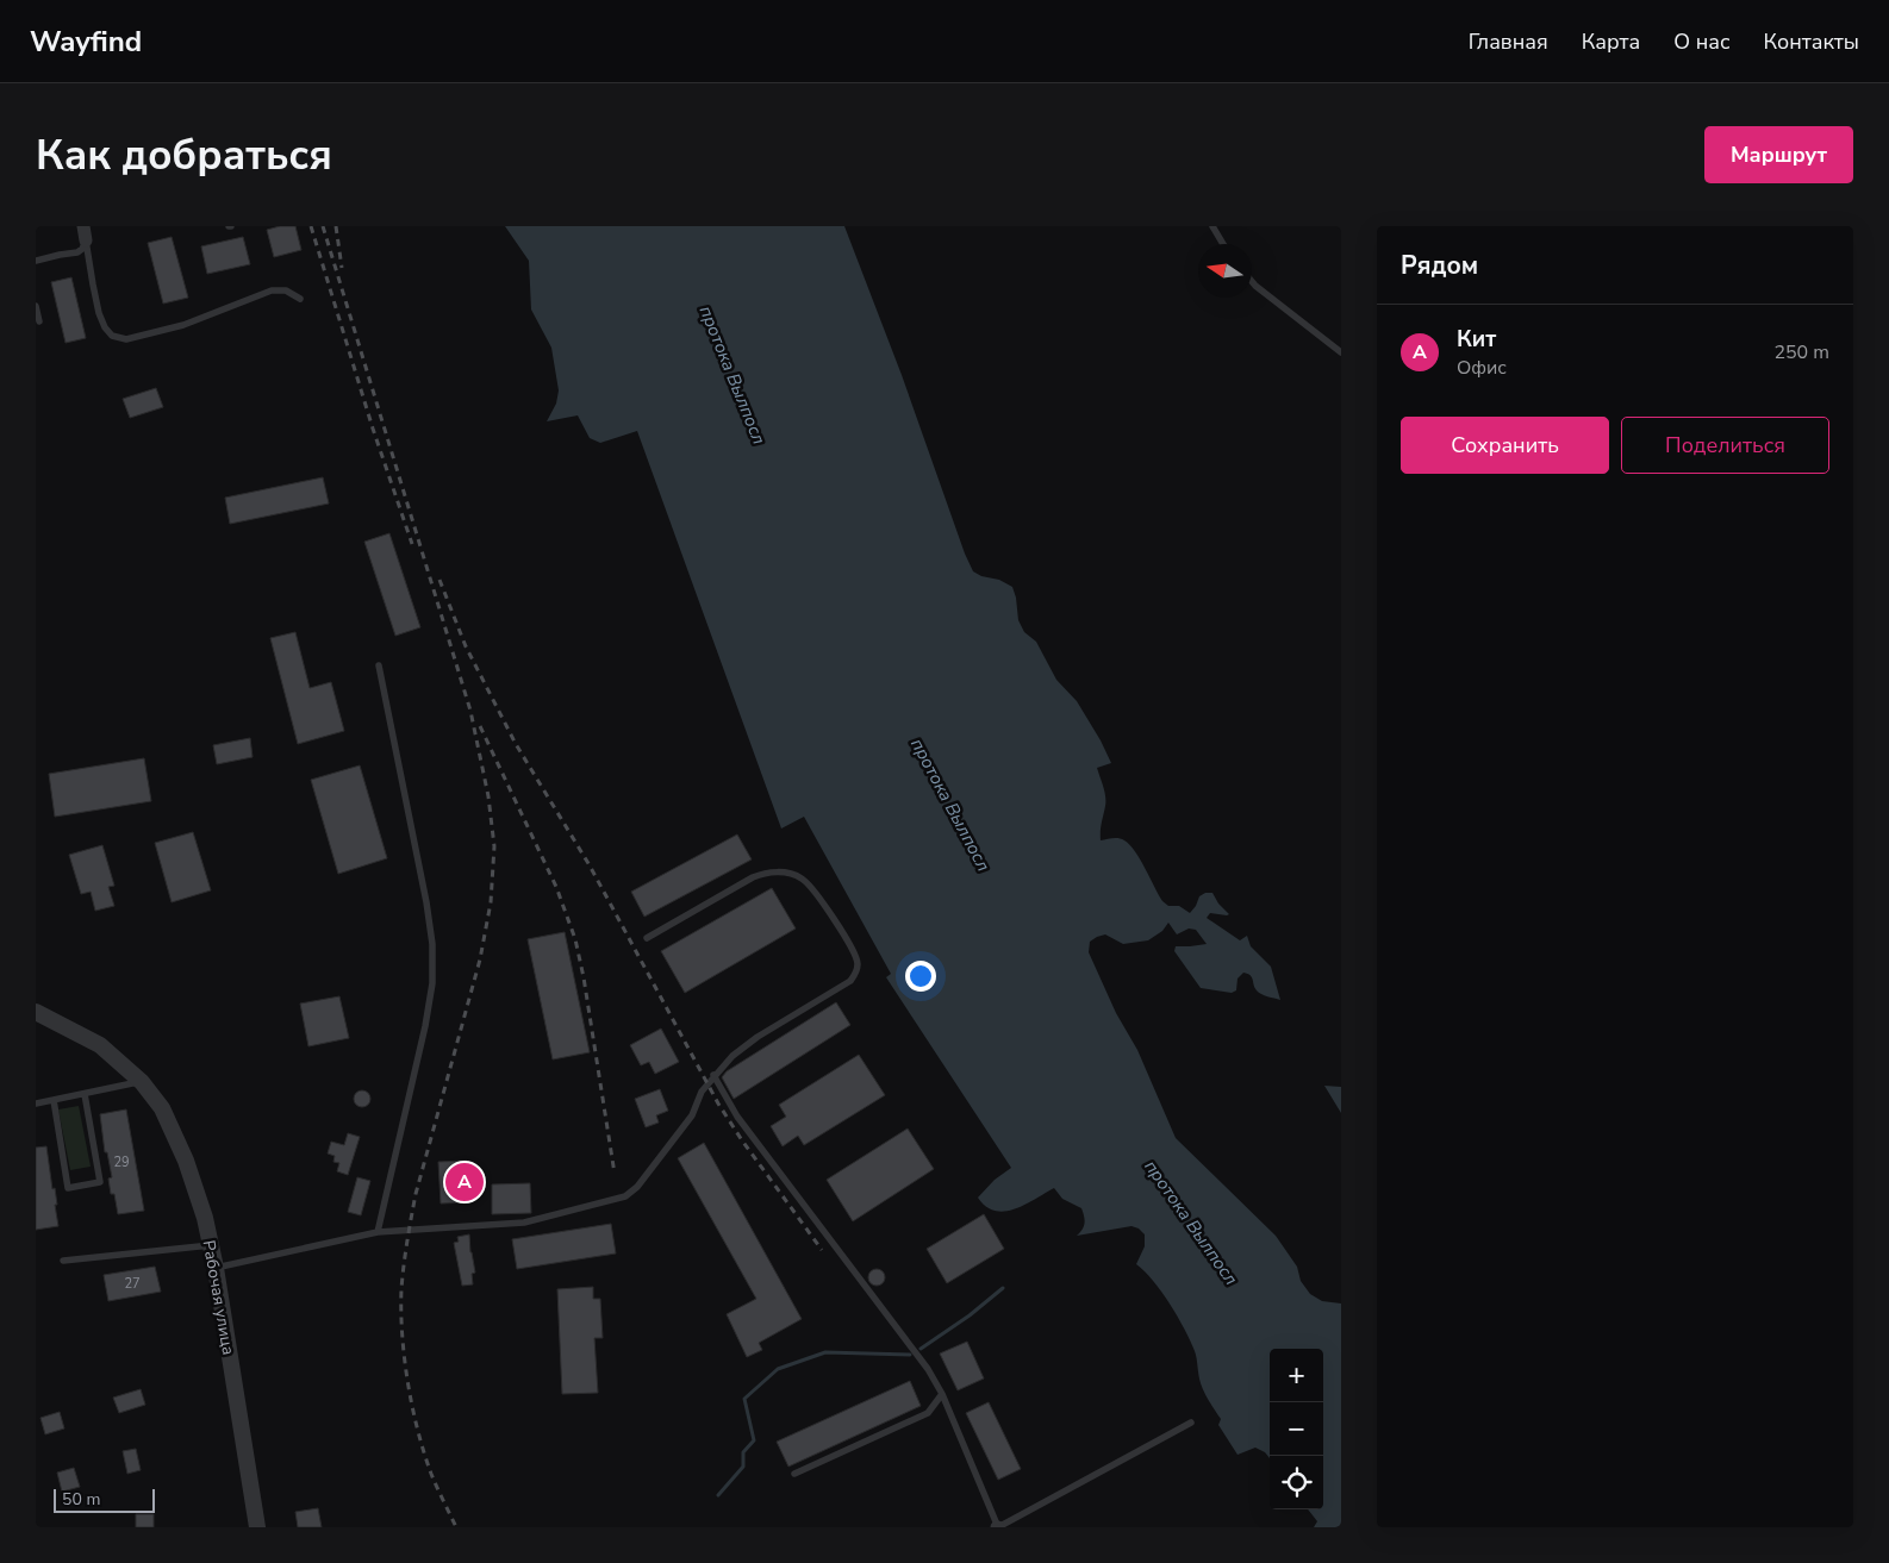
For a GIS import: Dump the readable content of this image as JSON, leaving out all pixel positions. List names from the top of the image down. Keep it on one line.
{"streets":{"street":["Рабочая улица"]},"water":["протока Вылпосл"],"house_numbers":["29","27"],"scale_bar":"50 m","north":"left","page":{"header":"Wayfind","nav":["Главная","Карта","О нас","Контакты"],"buttons":["Маршрут",["Сохранить","Поделиться"]],"title":"Как добраться","heading":"Рядом","list":[{"mark":"A","name":"Кит","note":"Офис","value":"250 m"}],"pins":"A","map_buttons":["+","−"],"scale":"50 m"}}
